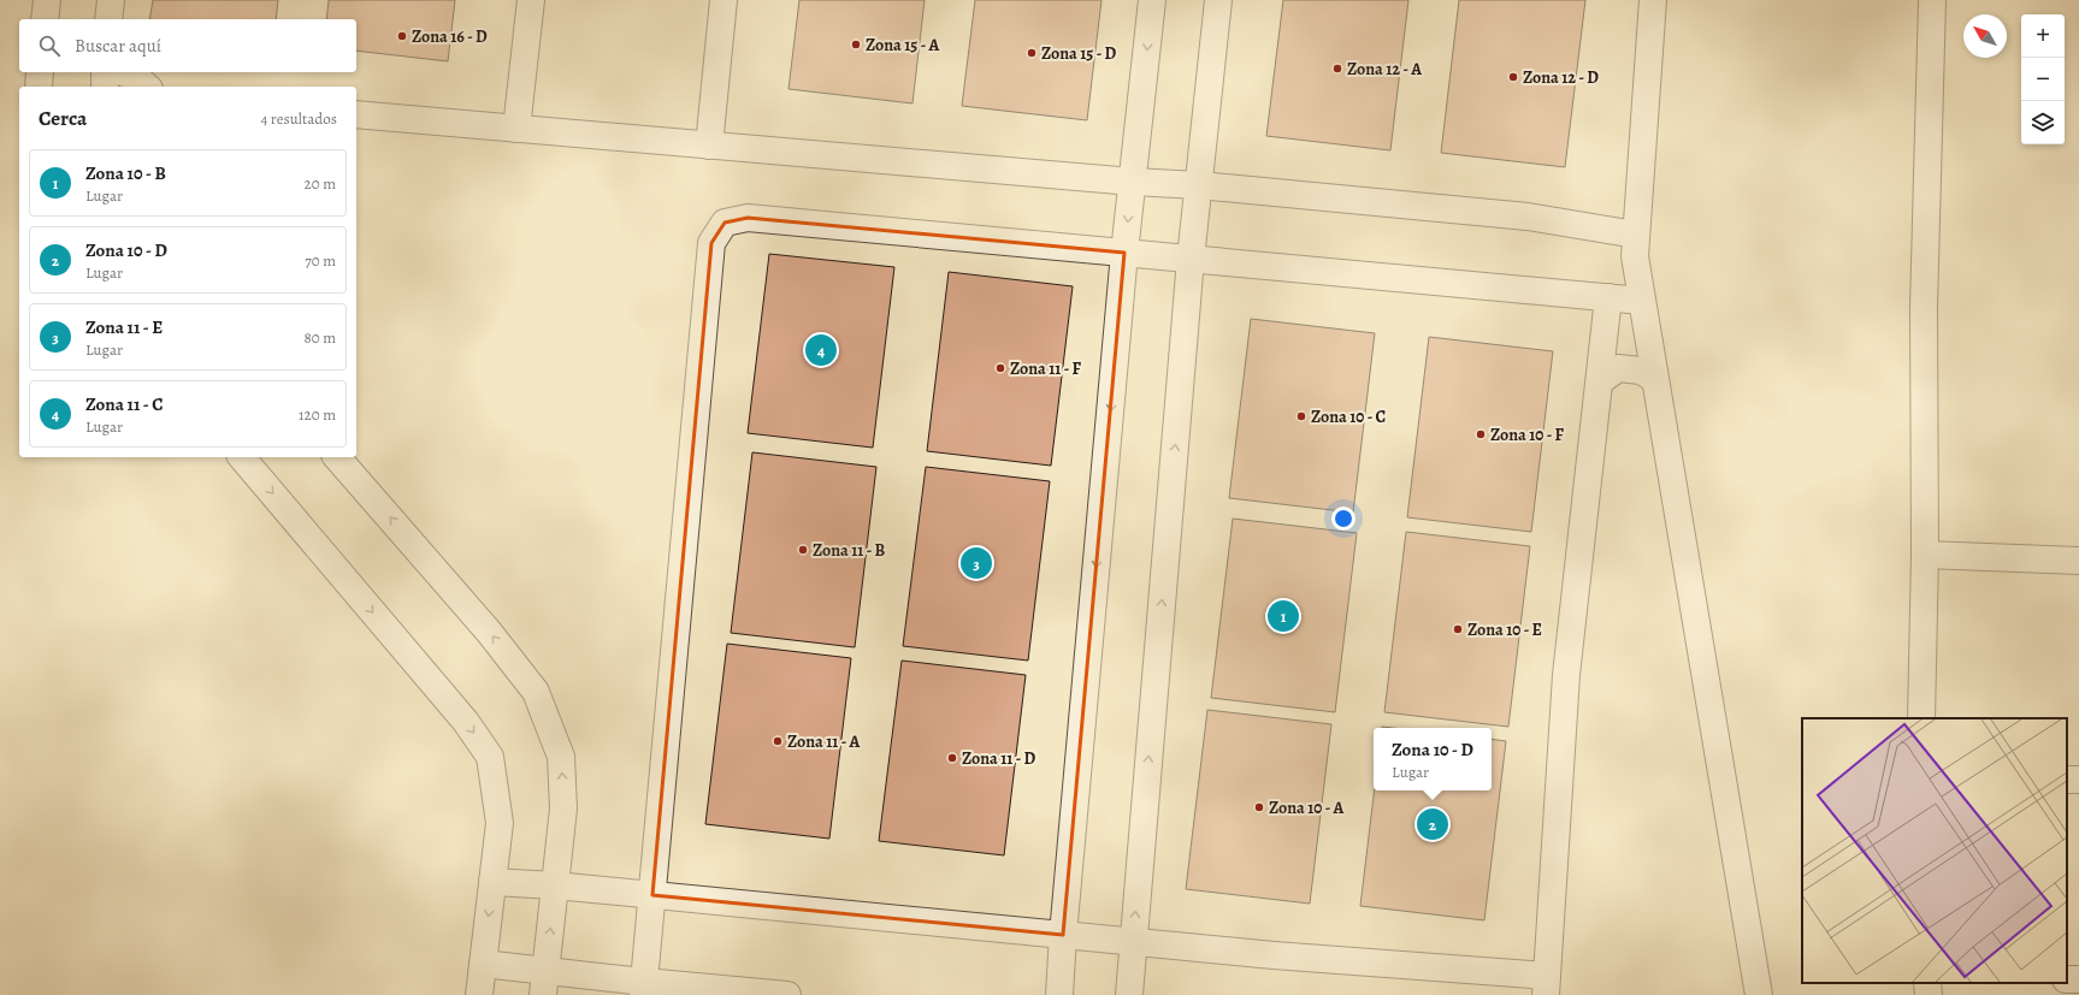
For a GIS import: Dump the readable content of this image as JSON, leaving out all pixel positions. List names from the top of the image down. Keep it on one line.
{"places":["Zona 16 - D","Zona 15 - A","Zona 15 - D","Zona 12 - A","Zona 12 - D","Zona 11 - F","Zona 10 - C","Zona 10 - F","Zona 11 - B","Zona 10 - E","Zona 11 - A","Zona 11 - D","Zona 10 - A"],"north":"top left","page":{"map_buttons":["+","−"],"search":"Buscar aquí","heading":["Cerca","4 resultados"],"list":[{"mark":"1","name":"Zona 10 - B","note":"Lugar","value":"20 m"},{"mark":"2","name":"Zona 10 - D","note":"Lugar","value":"70 m"},{"mark":"3","name":"Zona 11 - E","note":"Lugar","value":"80 m"},{"mark":"4","name":"Zona 11 - C","note":"Lugar","value":"120 m"}],"pins":["4","3","1","2"],"popup":["Zona 10 - D","Lugar"]}}
